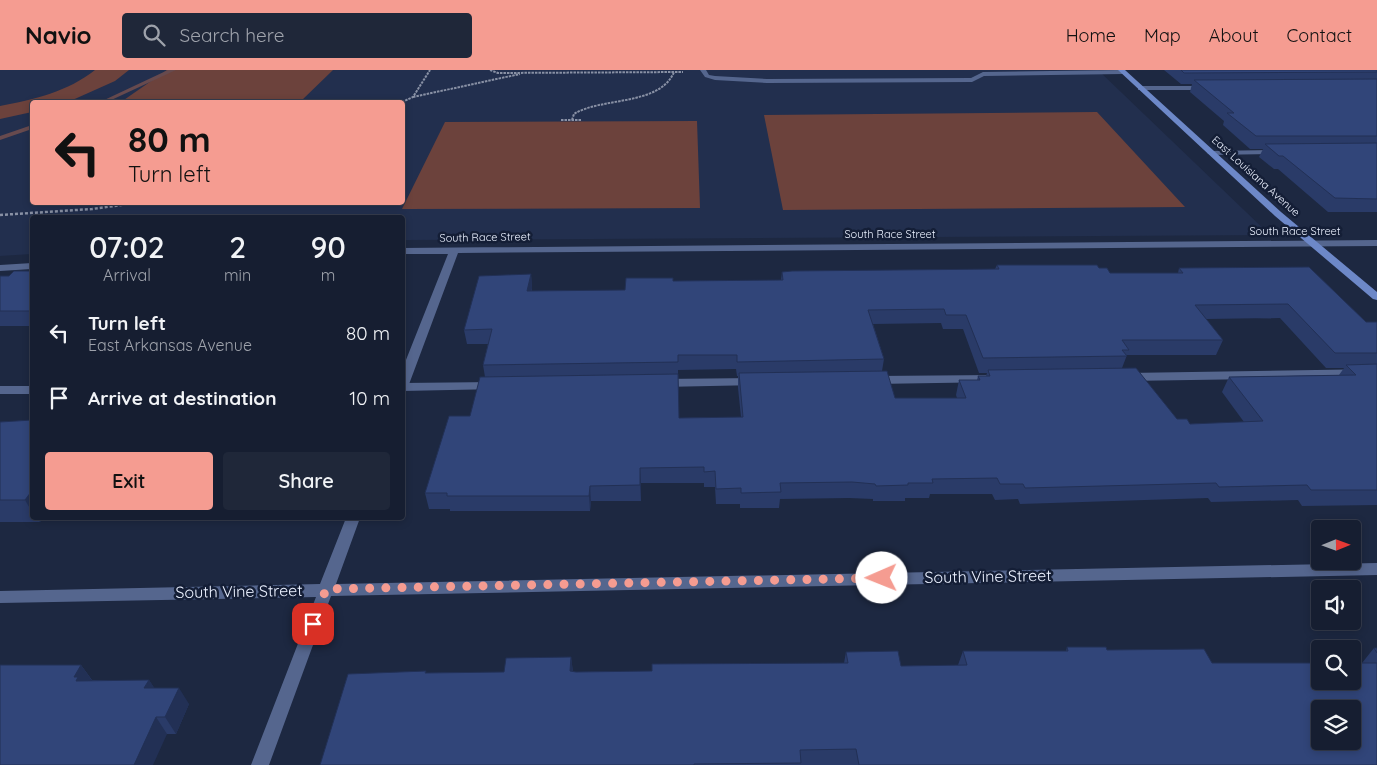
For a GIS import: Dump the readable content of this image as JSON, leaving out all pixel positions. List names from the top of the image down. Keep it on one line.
{"streets":{"street":["East Louisiana Avenue","South Race Street","South Vine Street"]},"crossings":[["East Louisiana Avenue","South Race Street"]],"north":"right","page":{"header":"Navio","search":"Search here","nav":["Home","Map","About","Contact"],"turn":["80 m","Turn left"],"eta":["07:02","Arrival","2","min","90","m"],"list":[{"name":"Turn left","note":"East Arkansas Avenue","value":"80 m"},{"name":"Arrive at destination","value":"10 m"}],"buttons":["Exit","Share"]}}
